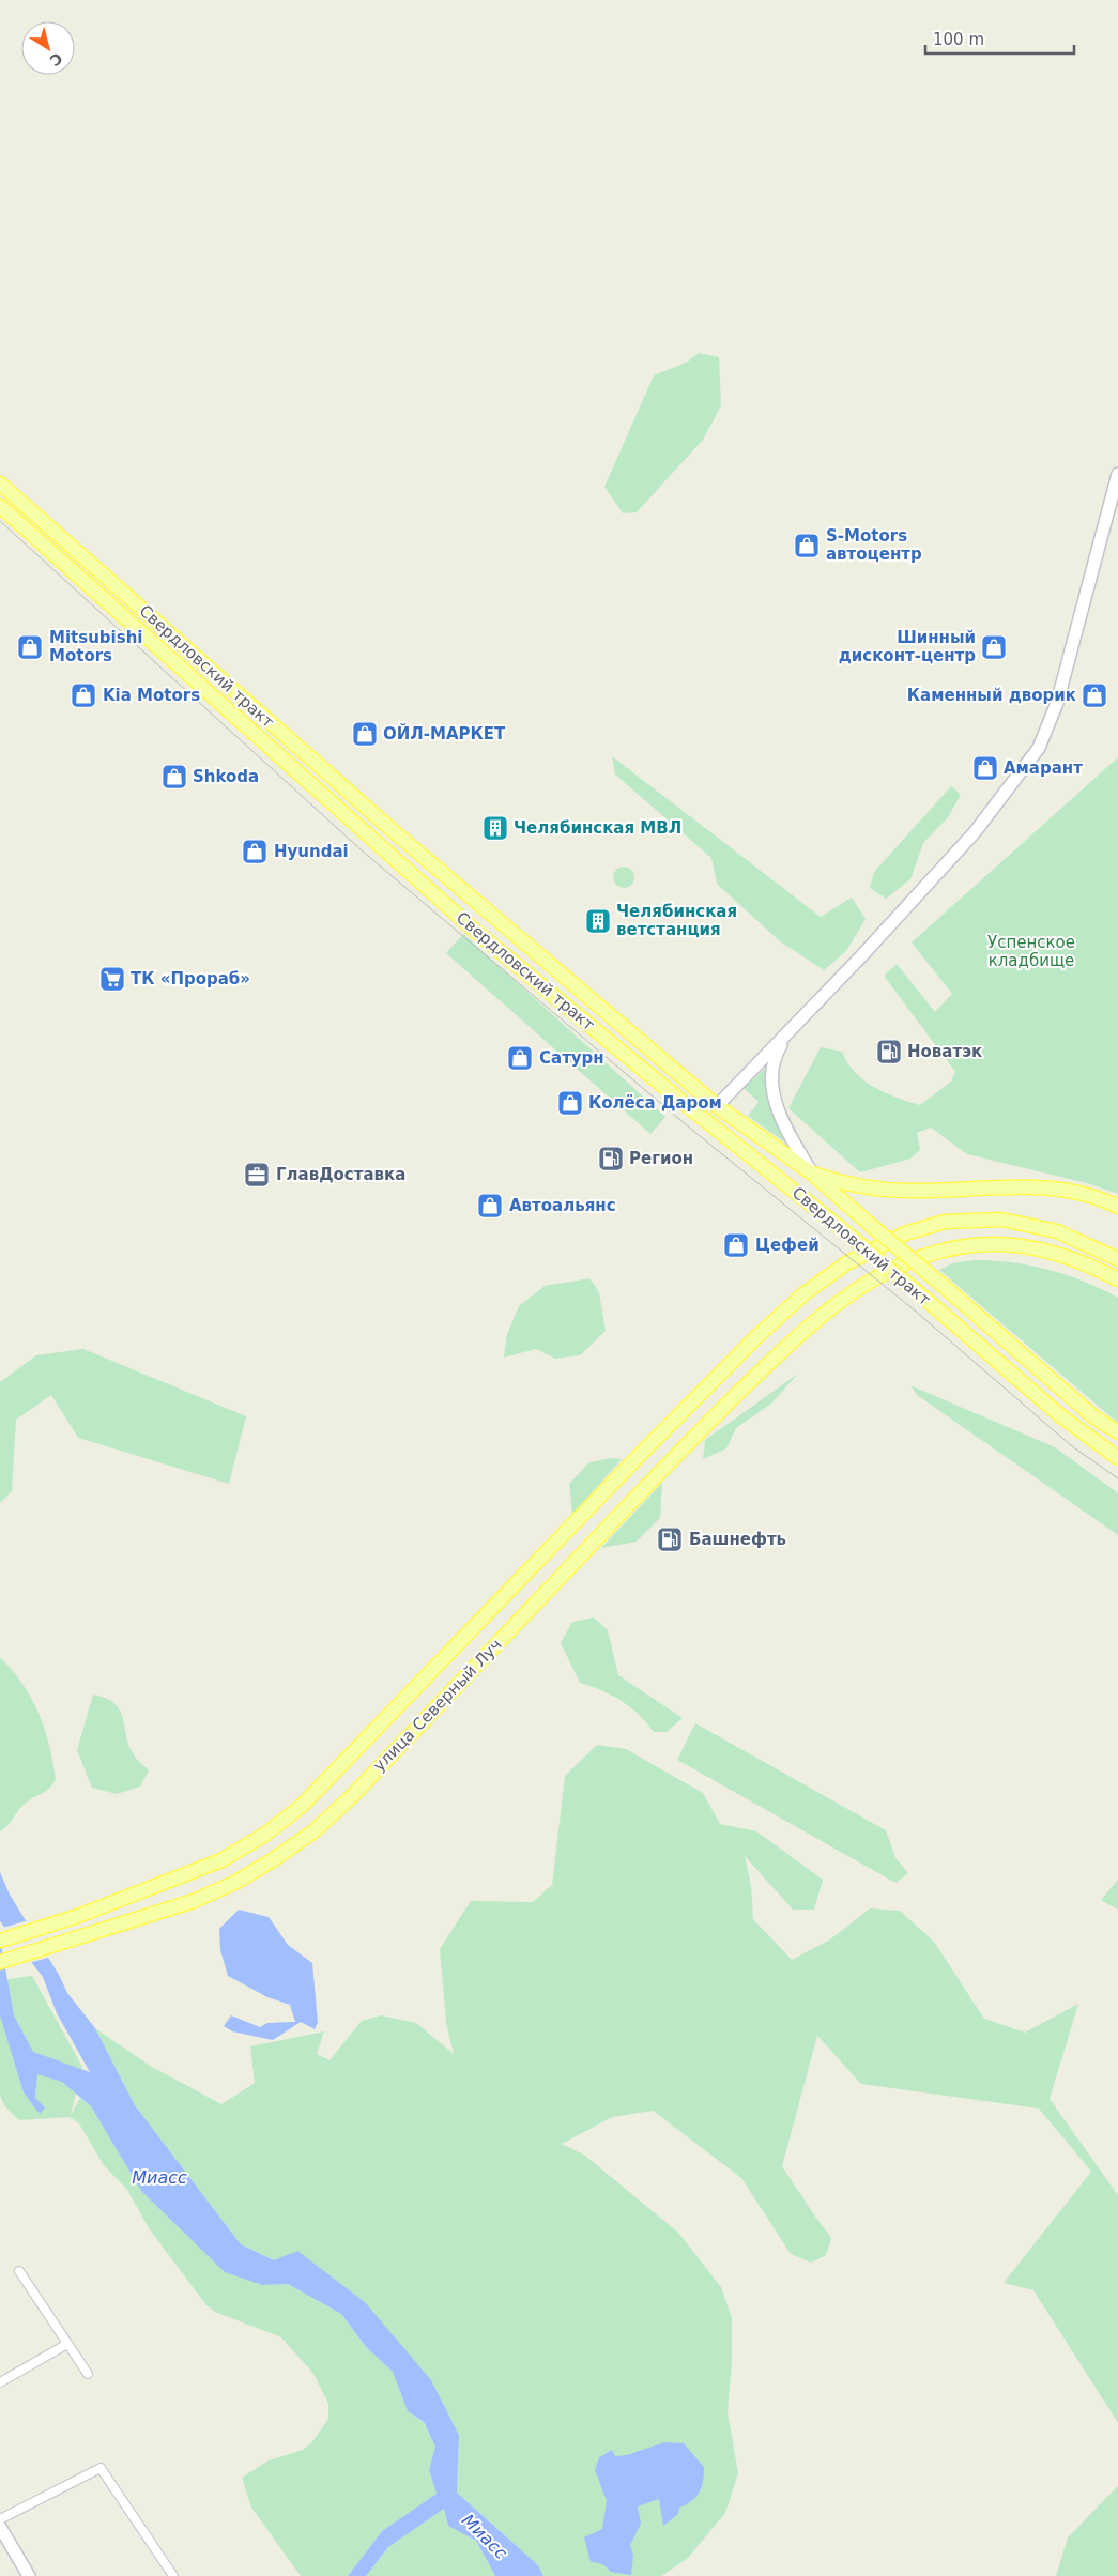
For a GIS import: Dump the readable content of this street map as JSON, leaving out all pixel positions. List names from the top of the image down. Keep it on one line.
{"streets":{"main road":["Свердловский тракт","улица Северный Луч"]},"water":["Миасс"],"parks":["Успенское кладбище"],"places":{"shop":["S-Motors автоцентр","Mitsubishi Motors","Шинный дисконт-центр","Kia Motors","Каменный дворик","ОЙЛ-МАРКЕТ","Амарант","Shkoda","Hyundai","Сатурн","Колёса Даром","Автоальянс","Цефей"],"building":["Челябинская МВЛ","Челябинская ветстанция"],"supermarket":["ТК «Прораб»"],"fuel station":["Новатэк","Регион","Башнефть"],"office":["ГлавДоставка"]},"scale_bar":"100 m","north":"bottom right"}
